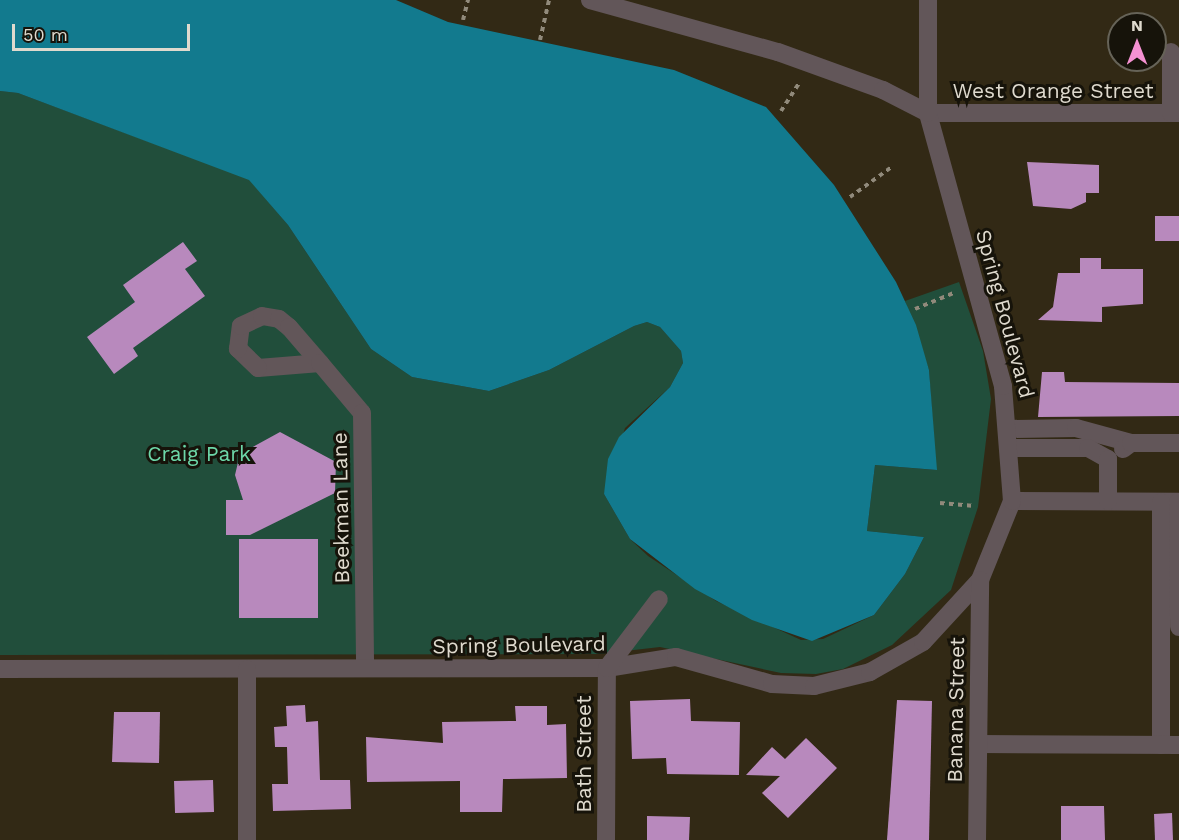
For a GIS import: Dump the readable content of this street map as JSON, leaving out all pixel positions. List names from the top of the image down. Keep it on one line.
{"streets":{"street":["West Orange Street","Spring Boulevard","Beekman Lane","Banana Street","Bath Street"]},"crossings":[["West Orange Street","Spring Boulevard"],["Spring Boulevard","Beekman Lane"],["Spring Boulevard","Banana Street"],["Spring Boulevard","Bath Street"]],"parks":["Craig Park"],"scale_bar":"50 m","north":"top"}
